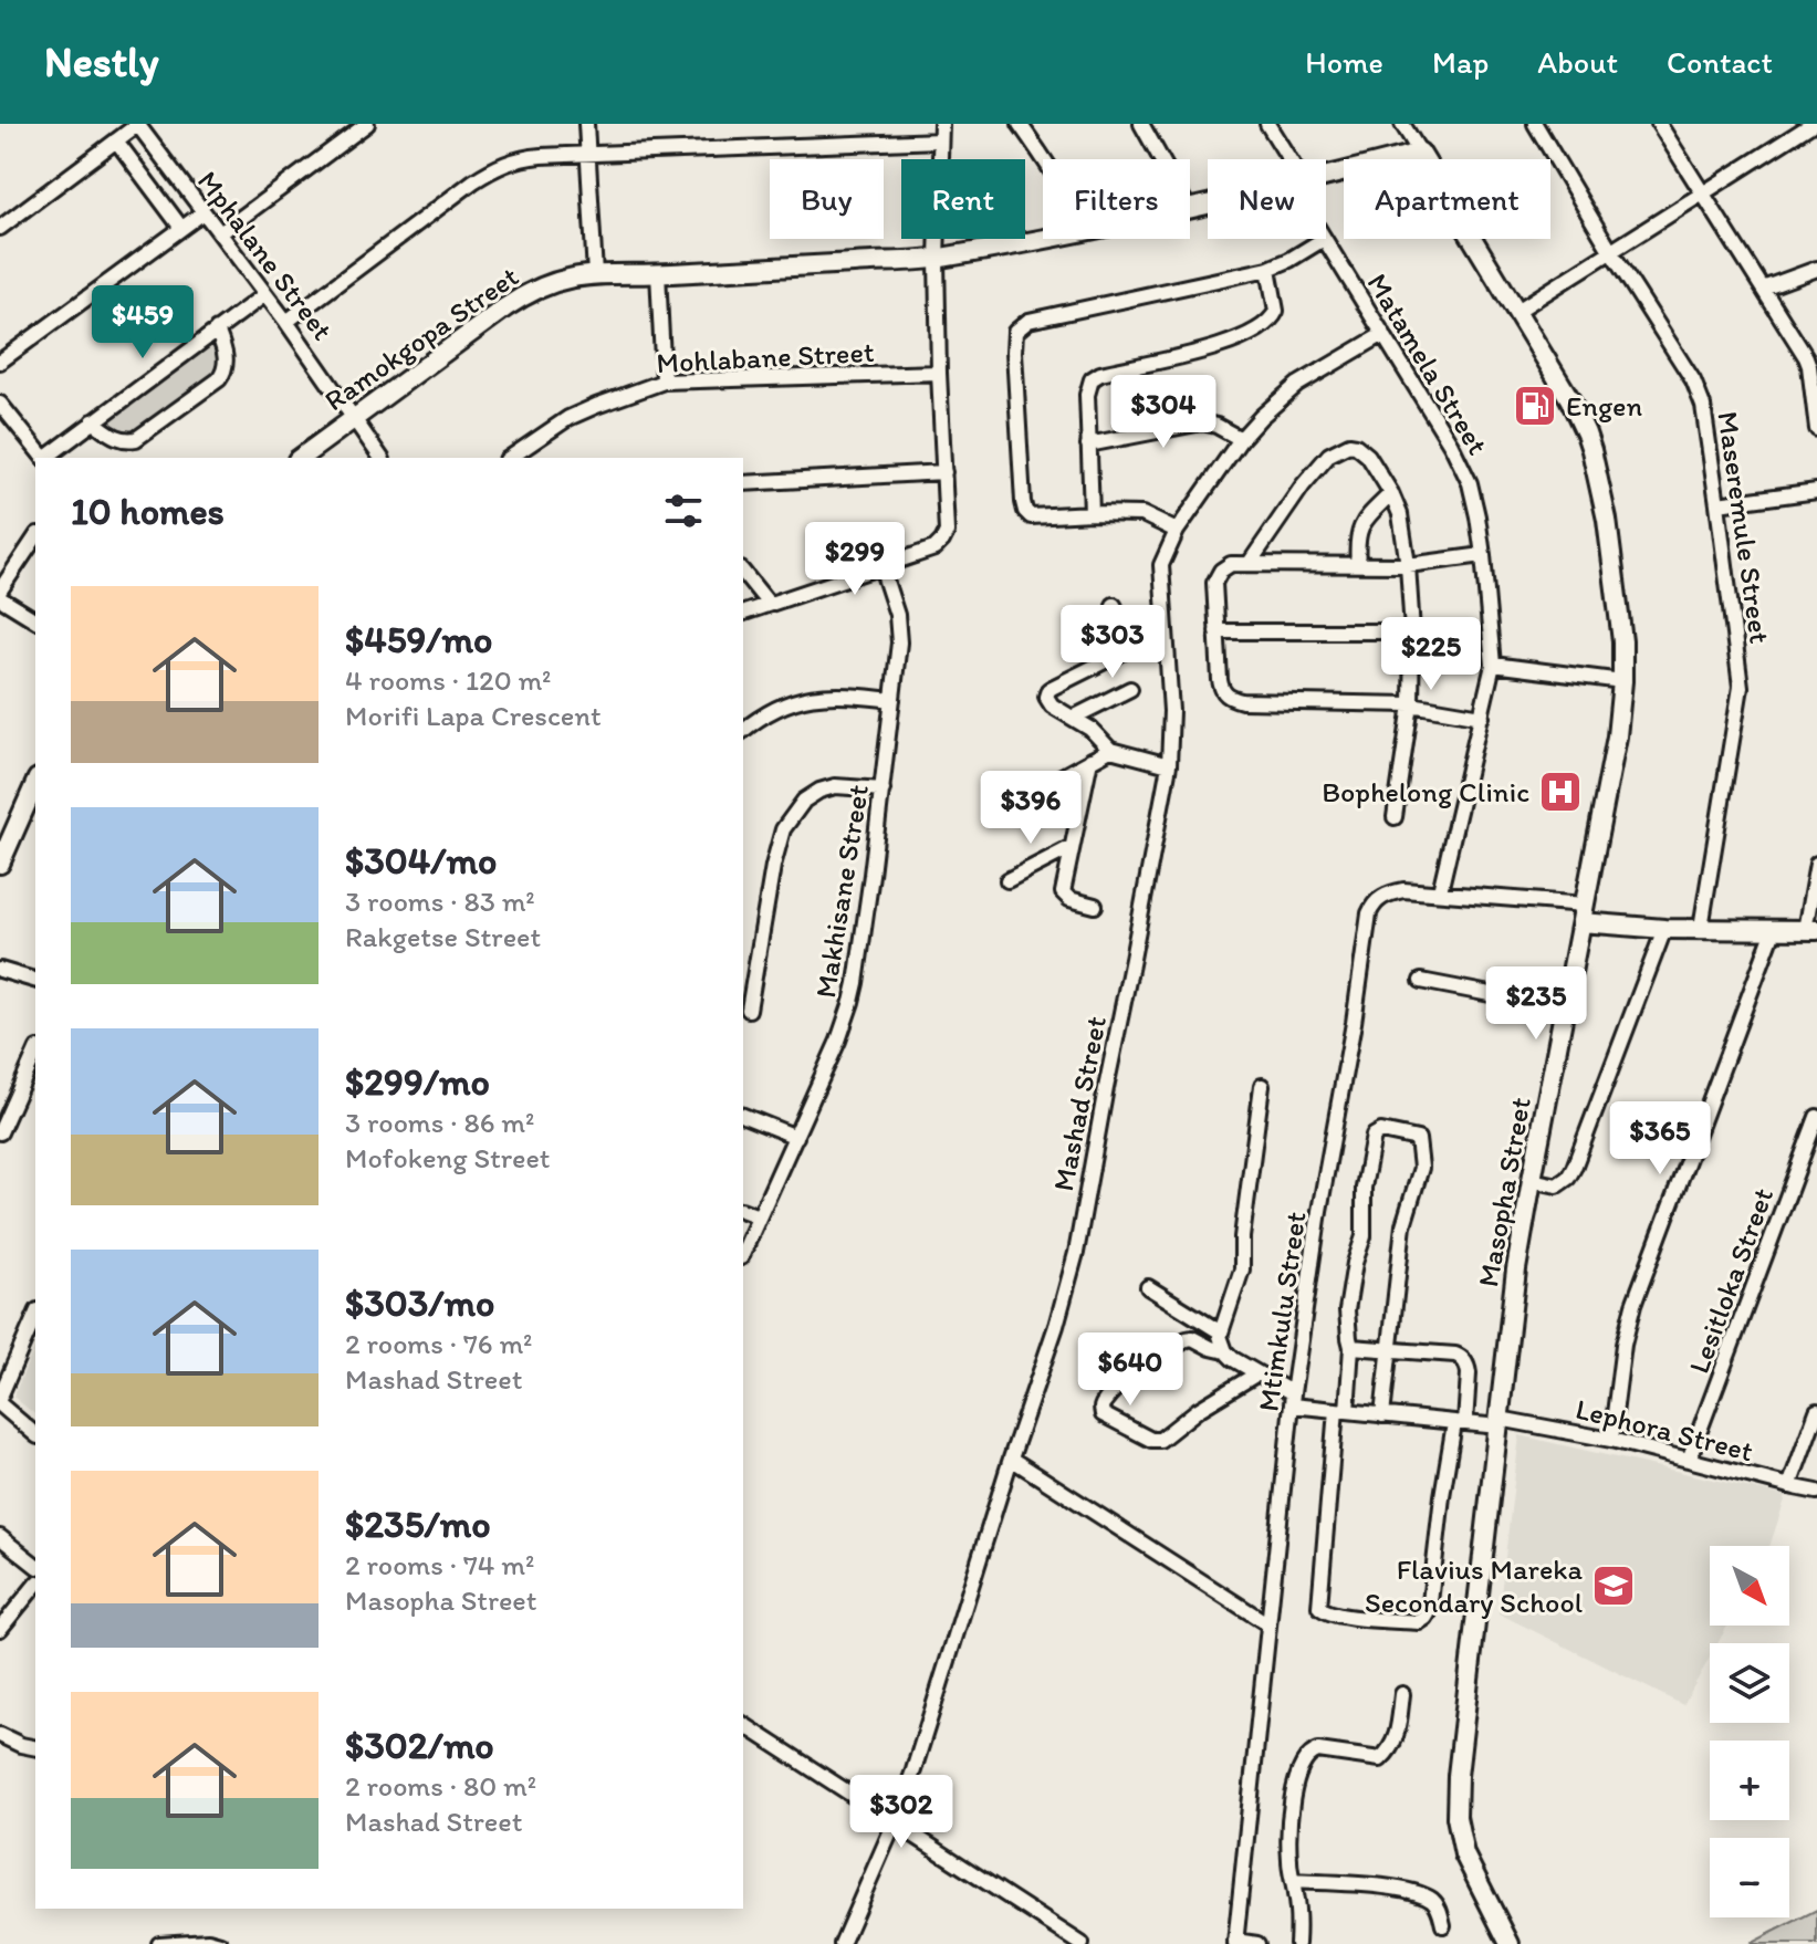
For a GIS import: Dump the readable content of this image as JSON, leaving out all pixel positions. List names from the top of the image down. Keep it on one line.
{"streets":{"street":["Mphalane Street","Ramokgopa Street","Mohlabane Street","Matamela Street","Maseremule Street","Makhisane Street","Mashad Street","Masopha Street","Lesitloka Street","Mtimkulu Street","Lephora Street"]},"crossings":[["Mphalane Street","Ramokgopa Street"],["Ramokgopa Street","Masopha Street"],["Matamela Street","Mashad Street"],["Matamela Street","Mtimkulu Street"],["Masopha Street","Mtimkulu Street"],["Masopha Street","Lephora Street"],["Lesitloka Street","Lephora Street"],["Mtimkulu Street","Lephora Street"]],"places":{"fuel station":["Engen"],"hospital":["Bophelong Clinic"],"school or university":["Flavius Mareka Secondary School"]},"north":"bottom right","page":{"header":"Nestly","nav":["Home","Map","About","Contact"],"chip":["Buy","Rent","Filters","New","Apartment"],"price":["$459","$304","$299","$303","$225","$396","$235","$365","$640","$302"],"heading":"10 homes","list":[{"name":"$459/mo","note":"4 rooms · 120 m² · Morifi Lapa Crescent"},{"name":"$304/mo","note":"3 rooms · 83 m² · Rakgetse Street"},{"name":"$299/mo","note":"3 rooms · 86 m² · Mofokeng Street"},{"name":"$303/mo","note":"2 rooms · 76 m² · Mashad Street"},{"name":"$235/mo","note":"2 rooms · 74 m² · Masopha Street"},{"name":"$302/mo","note":"2 rooms · 80 m² · Mashad Street"}],"map_buttons":["+","−"]}}
